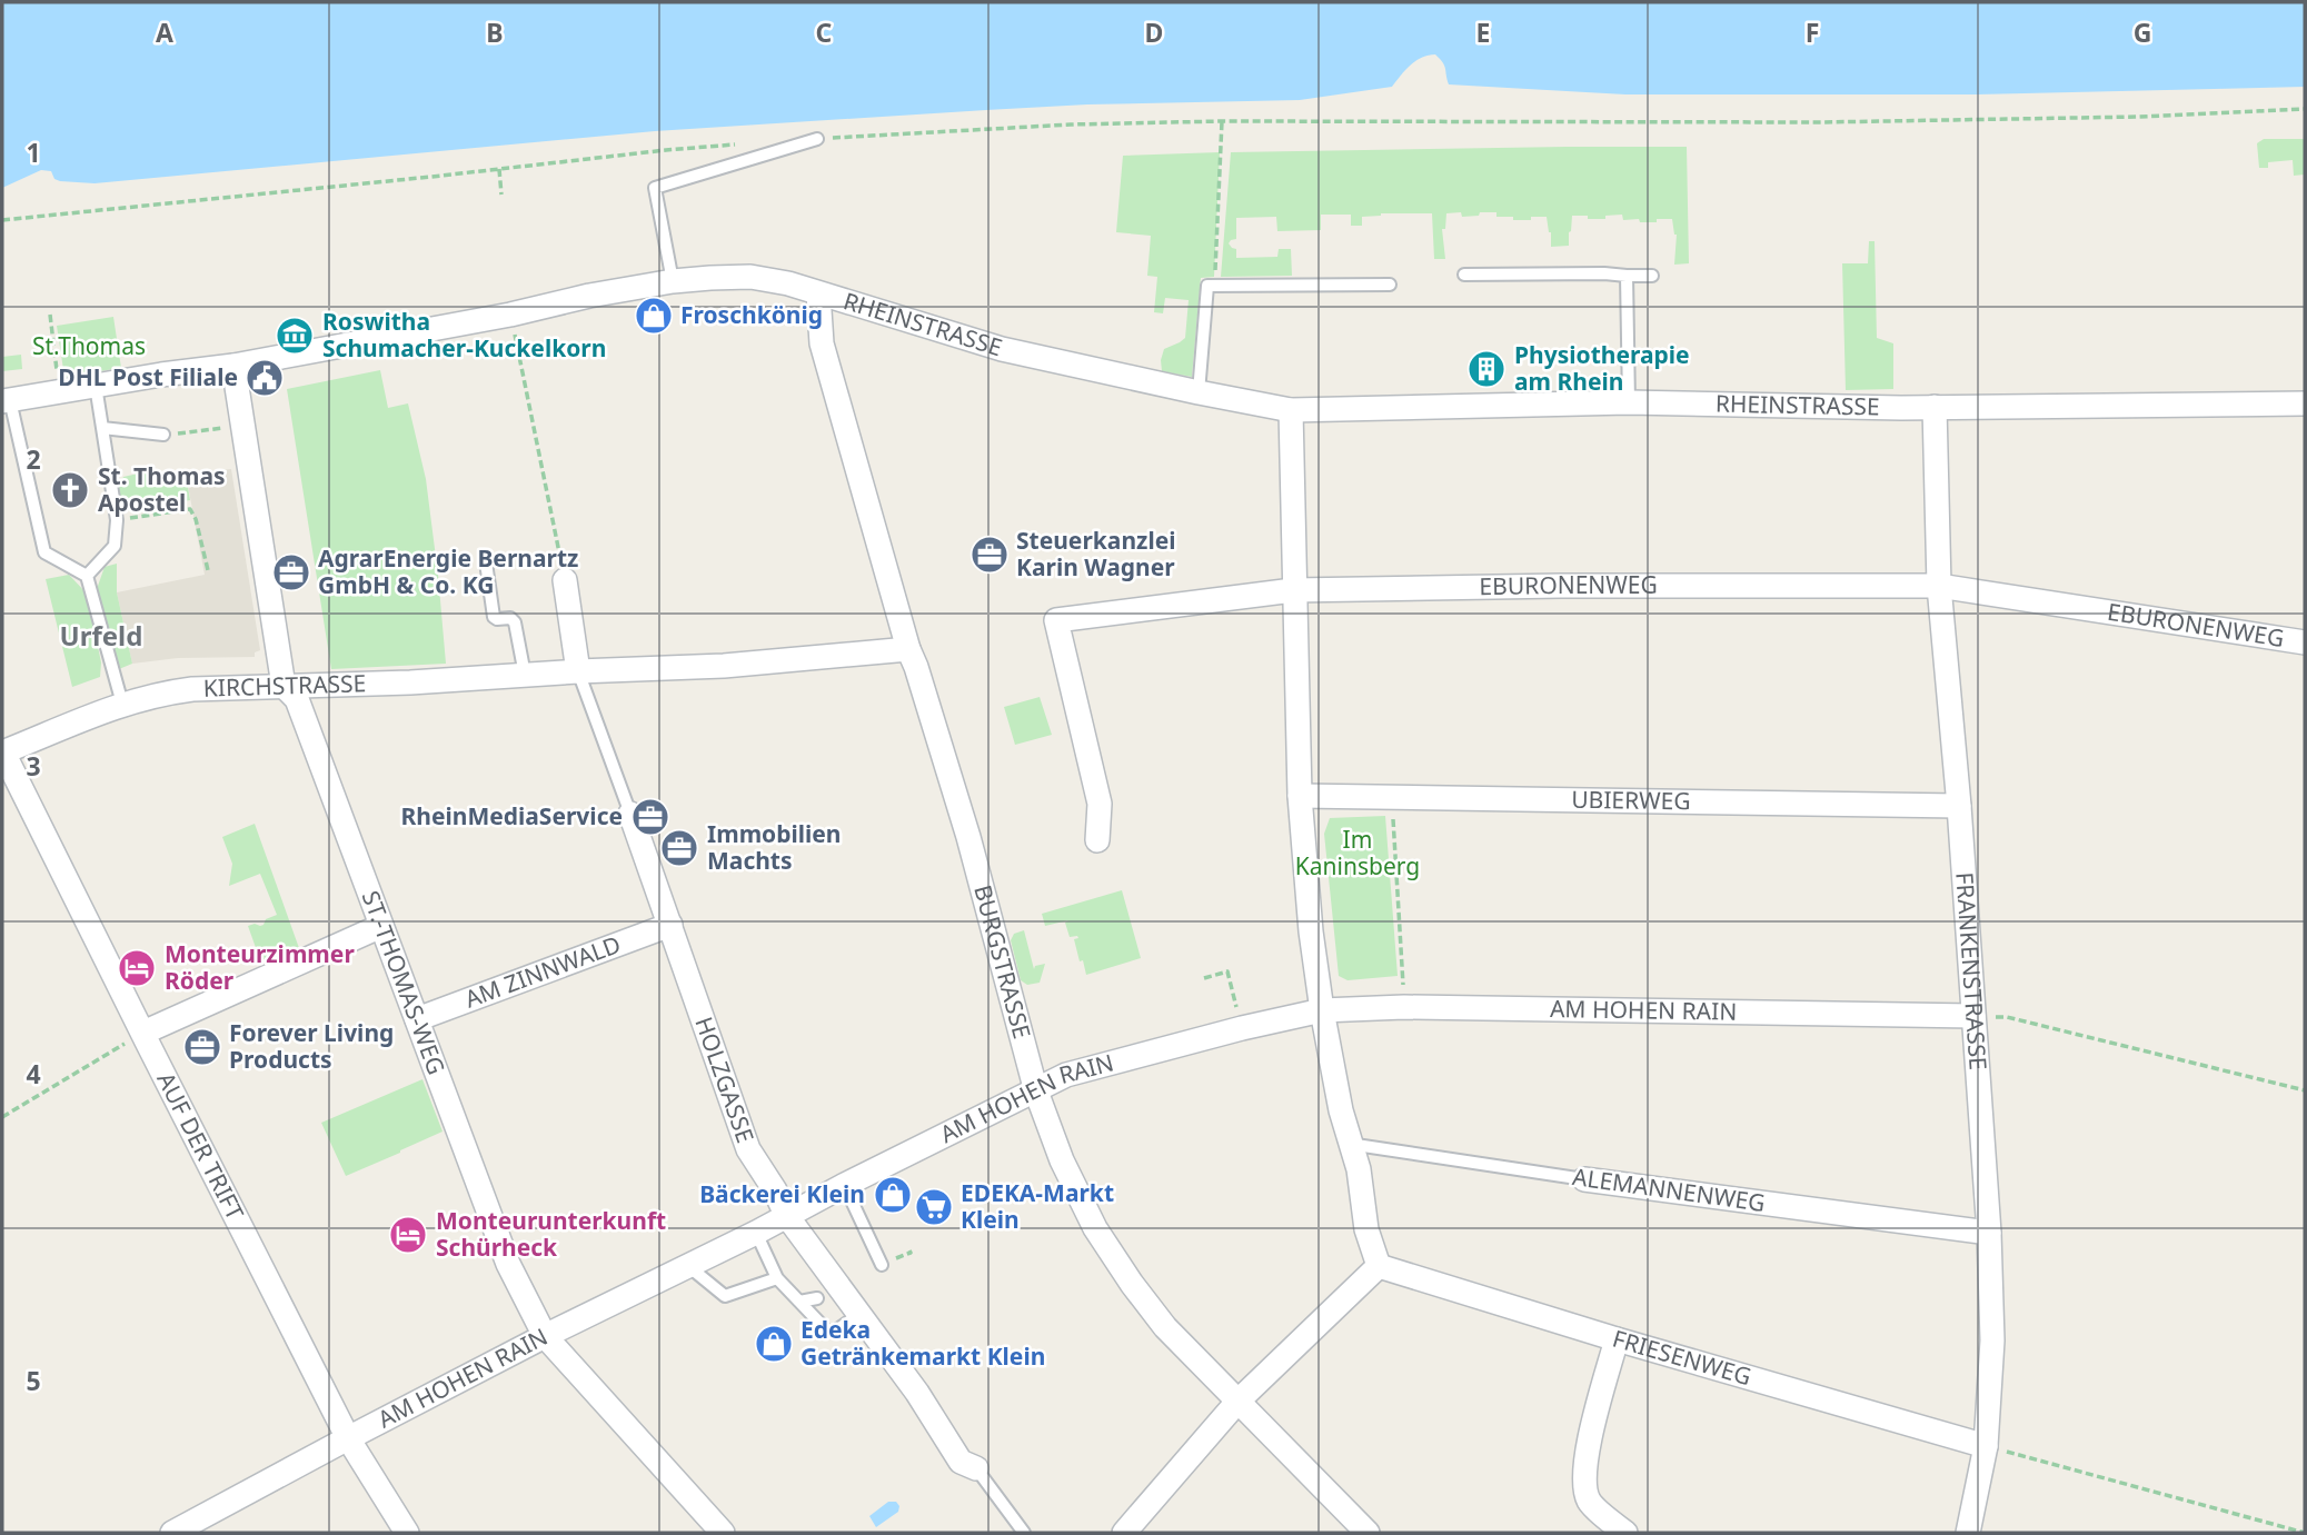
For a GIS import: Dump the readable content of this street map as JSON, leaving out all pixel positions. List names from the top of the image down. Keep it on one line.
{"streets":{"street":["RHEINSTRASSE","EBURONENWEG","KIRCHSTRASSE","UBIERWEG","BURGSTRASSE","FRANKENSTRASSE","AM ZINNWALD","ST.-THOMAS-WEG","AM HOHEN RAIN","HOLZGASSE","AUF DER TRIFT","ALEMANNENWEG","FRIESENWEG"]},"crossings":[["RHEINSTRASSE","BURGSTRASSE"],["RHEINSTRASSE","FRANKENSTRASSE"],["RHEINSTRASSE","ST.-THOMAS-WEG"],["EBURONENWEG","FRANKENSTRASSE"],["KIRCHSTRASSE","BURGSTRASSE"],["KIRCHSTRASSE","ST.-THOMAS-WEG"],["KIRCHSTRASSE","AUF DER TRIFT"],["UBIERWEG","FRANKENSTRASSE"],["BURGSTRASSE","AM HOHEN RAIN"],["FRANKENSTRASSE","AM HOHEN RAIN"],["FRANKENSTRASSE","ALEMANNENWEG"],["FRANKENSTRASSE","FRIESENWEG"],["AM ZINNWALD","ST.-THOMAS-WEG"],["AM ZINNWALD","HOLZGASSE"],["ST.-THOMAS-WEG","AM HOHEN RAIN"],["AM HOHEN RAIN","HOLZGASSE"],["AM HOHEN RAIN","AUF DER TRIFT"]],"districts":["Urfeld"],"parks":["St.Thomas","Im Kaninsberg"],"places":{"shop":["Froschkönig","Bäckerei Klein","Edeka Getränkemarkt Klein"],"museum":["Roswitha Schumacher-Kuckelkorn"],"building":["Physiotherapie am Rhein"],"public building":["DHL Post Filiale"],"church":["St. Thomas Apostel"],"office":["Steuerkanzlei Karin Wagner","AgrarEnergie Bernartz GmbH & Co. KG","RheinMediaService","Immobilien Machts","Forever Living Products"],"hotel":["Monteurzimmer Röder","Monteurunterkunft Schürheck"],"supermarket":["EDEKA-Markt Klein"]},"grid":{"columns":["A","B","C","D","E","F","G"],"rows":["1","2","3","4","5"]}}
